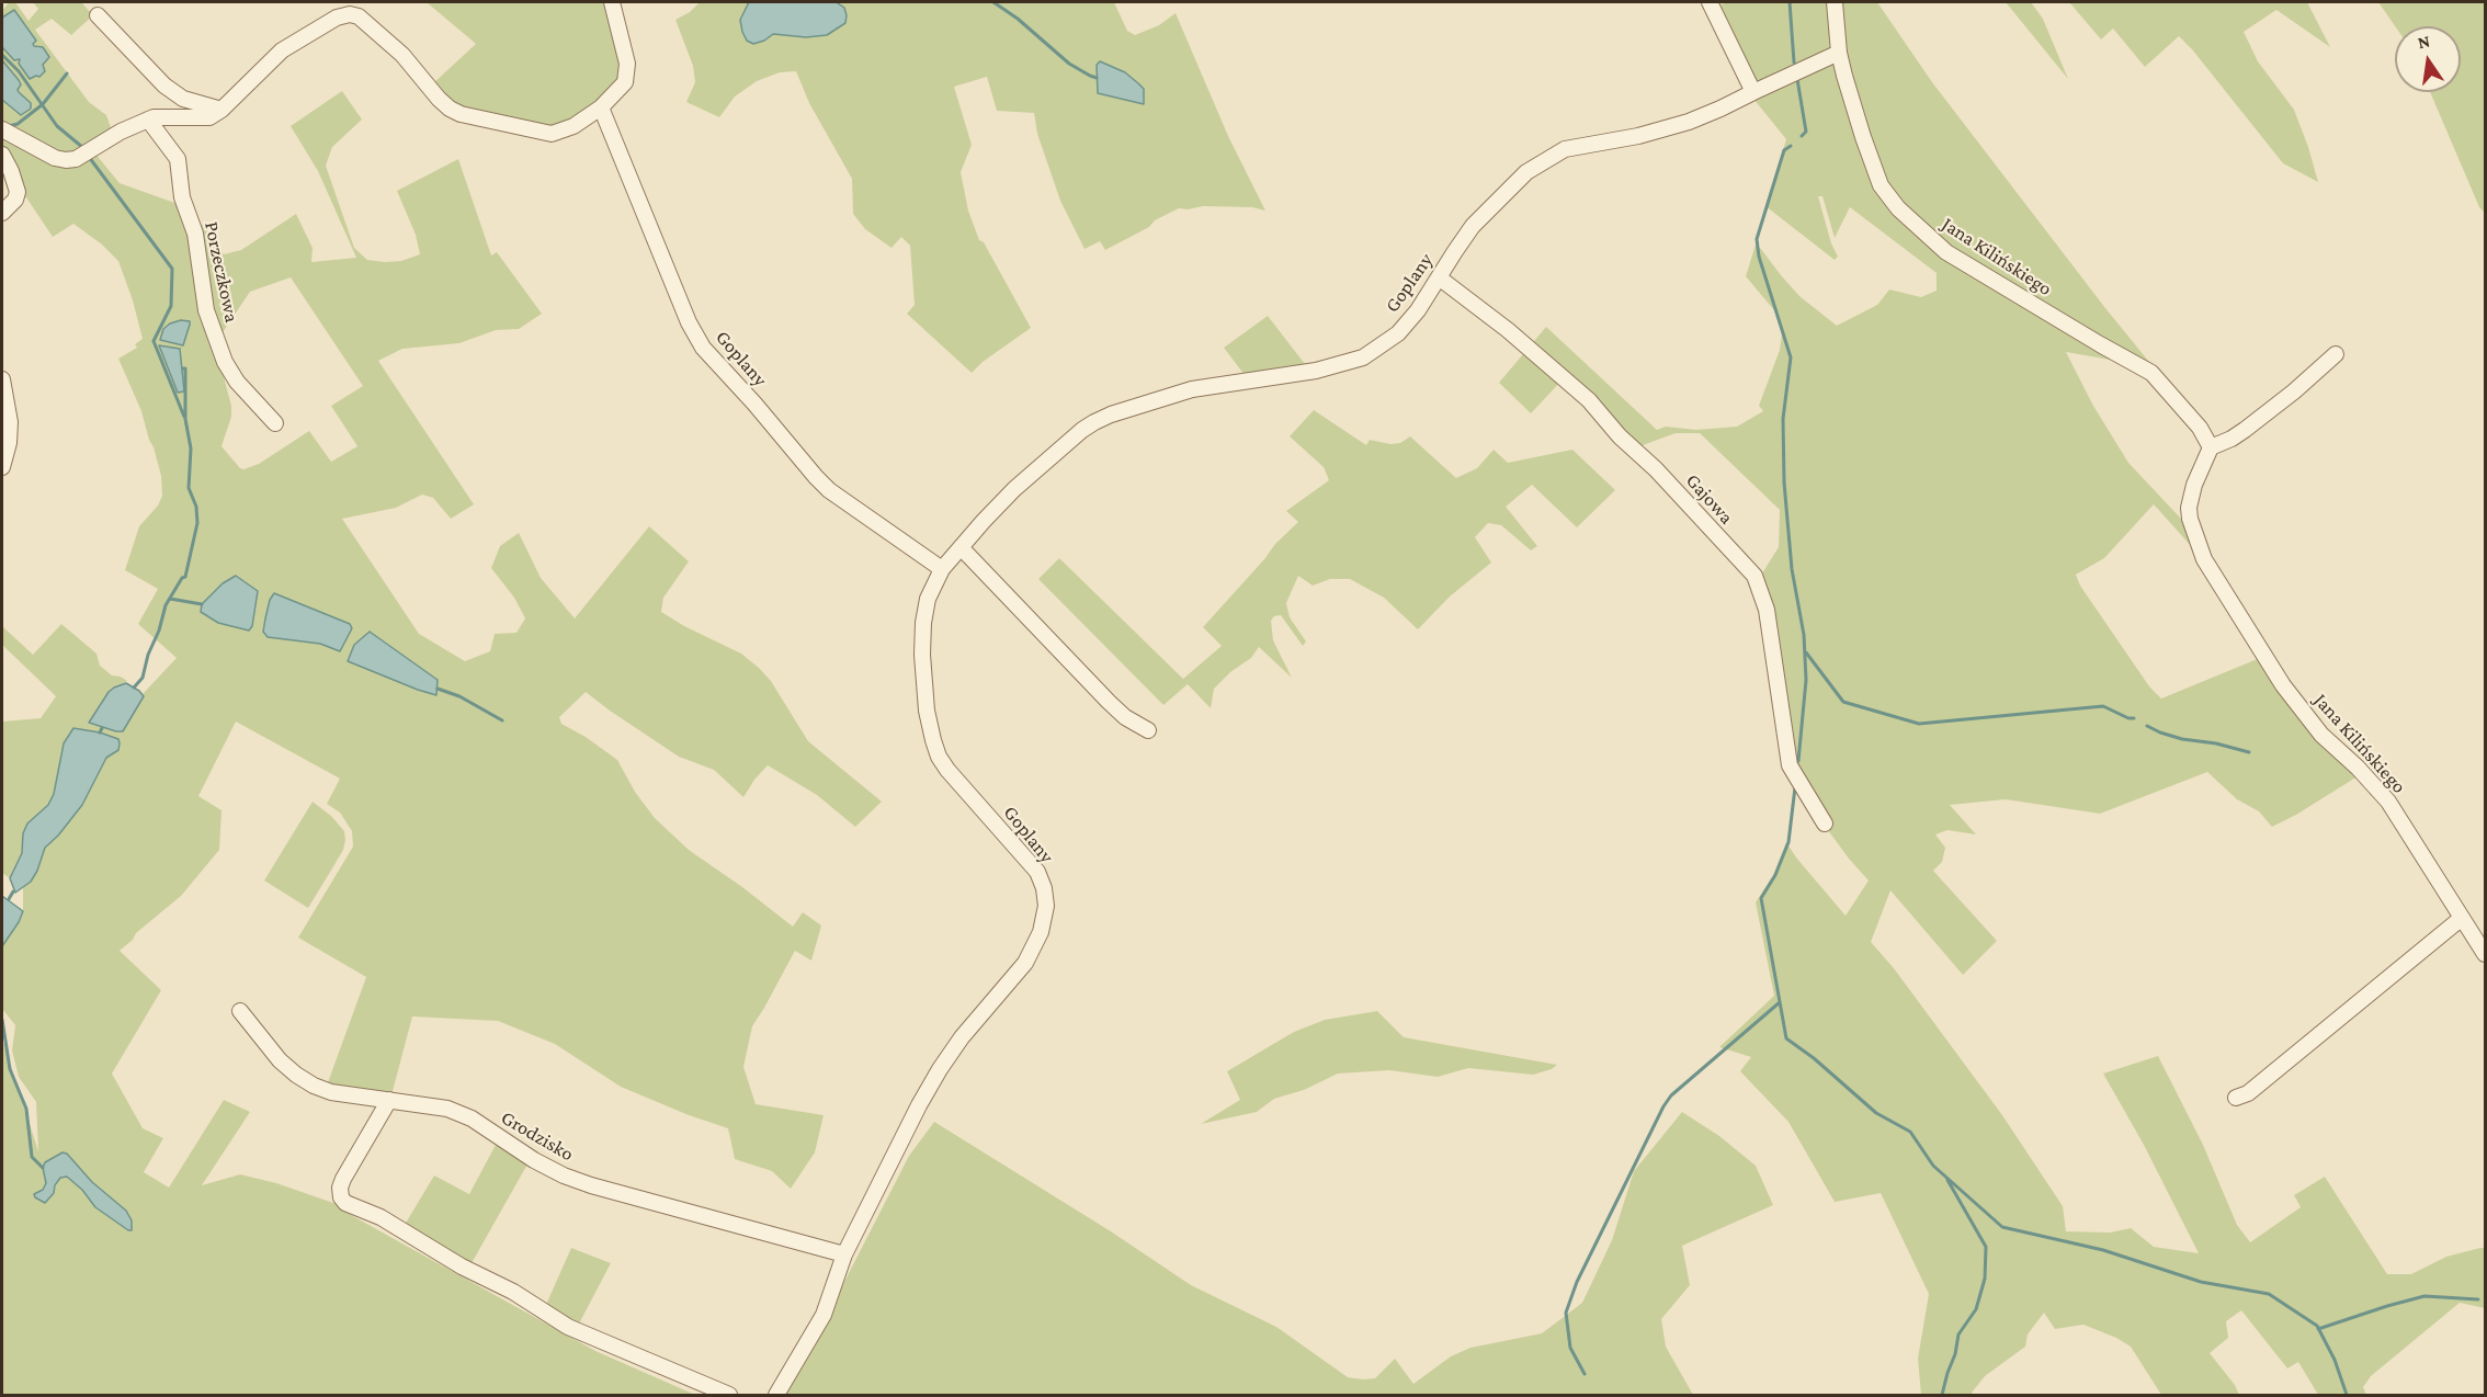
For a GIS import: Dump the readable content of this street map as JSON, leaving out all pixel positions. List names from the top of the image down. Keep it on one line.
{"streets":{"street":["Jana Kilińskiego","Porzeczkowa","Goplany","Gajowa","Grodzisko"]},"crossings":[["Jana Kilińskiego","Goplany"],["Goplany","Gajowa"],["Goplany","Grodzisko"]],"north":"top"}
